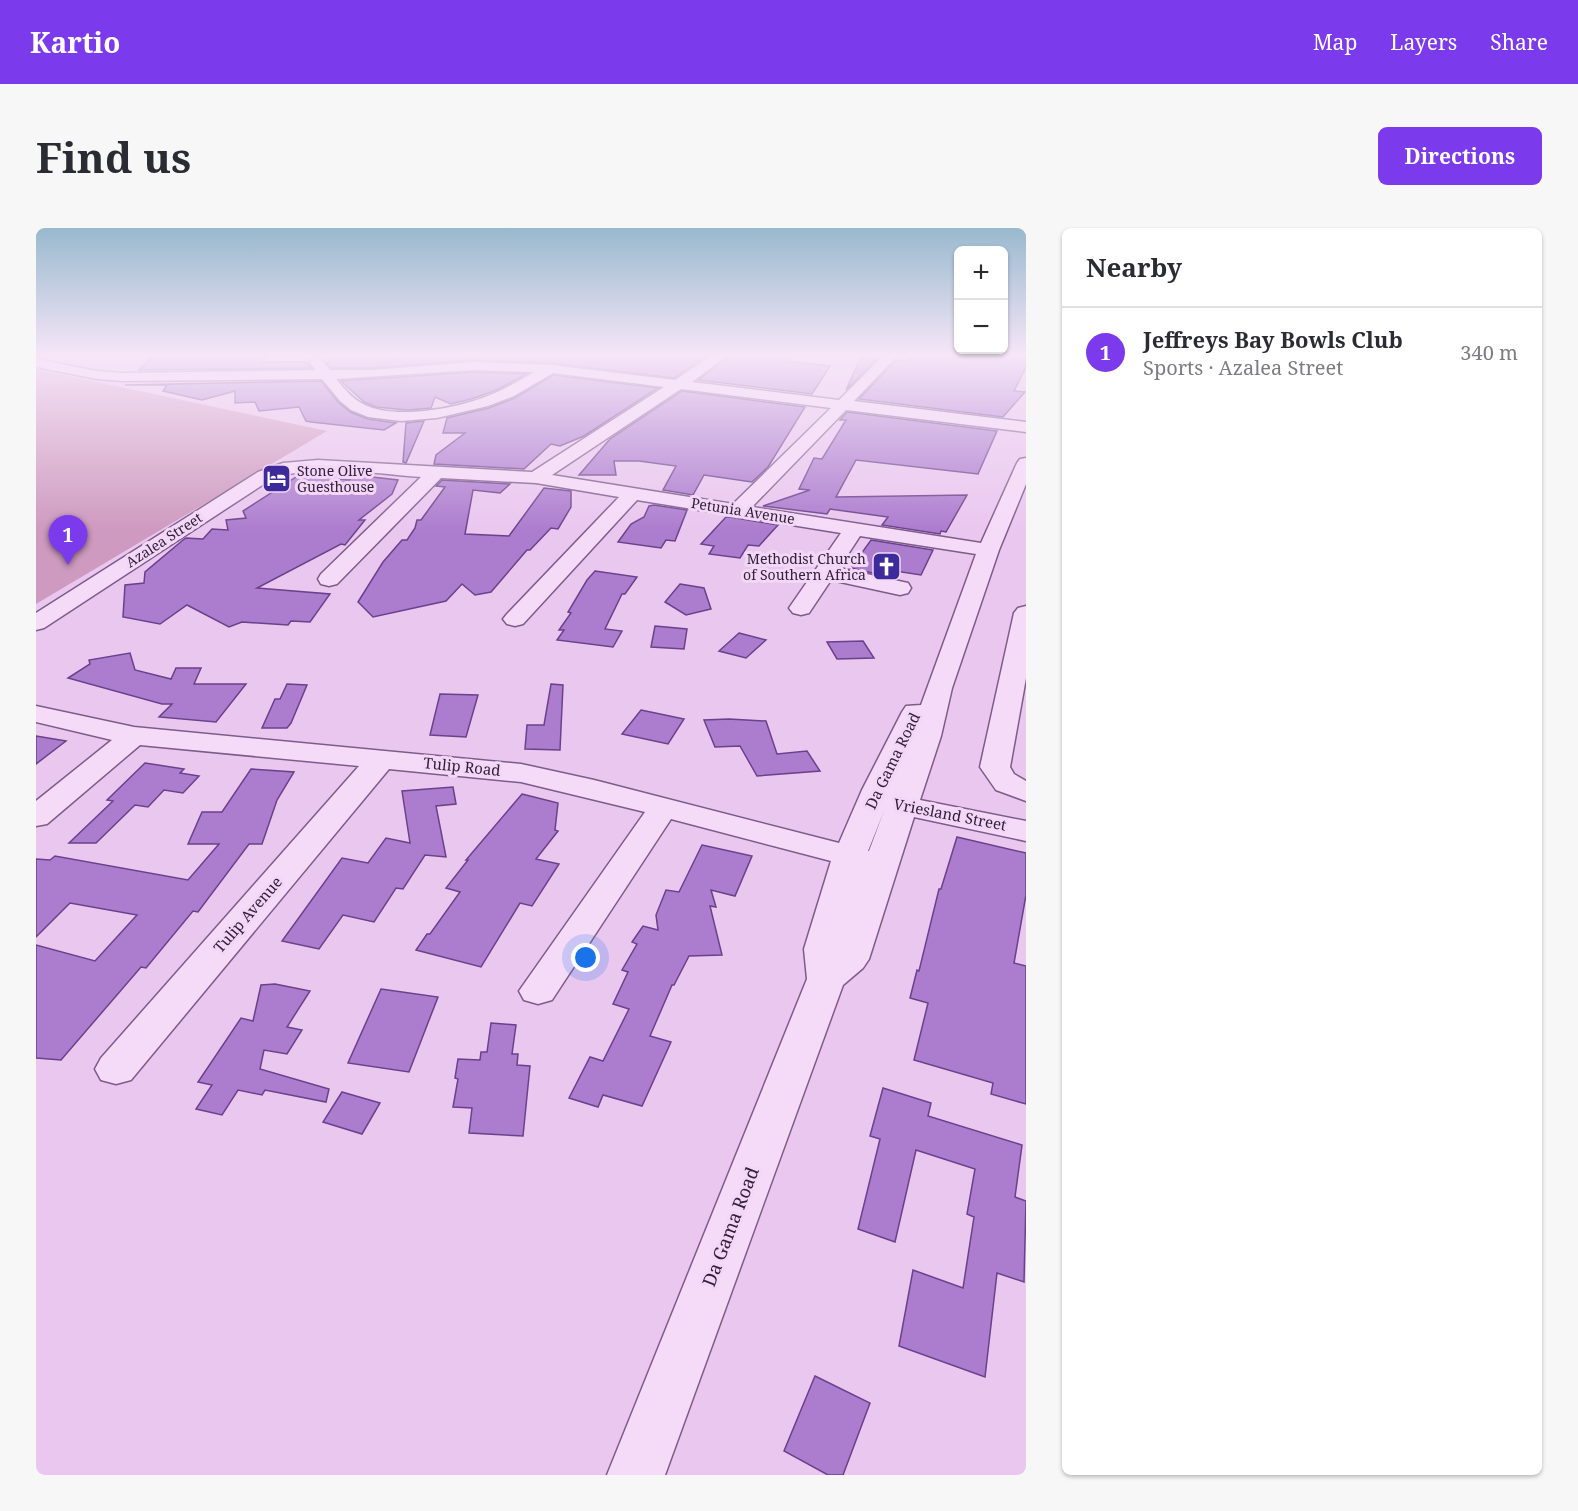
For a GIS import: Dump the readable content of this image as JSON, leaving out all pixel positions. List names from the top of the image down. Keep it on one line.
{"streets":{"street":["Petunia Avenue","Azalea Street","Da Gama Road","Tulip Road","Vriesland Street","Tulip Avenue"]},"crossings":[["Petunia Avenue","Azalea Street"],["Petunia Avenue","Da Gama Road"],["Da Gama Road","Tulip Road"],["Da Gama Road","Vriesland Street"],["Tulip Road","Tulip Avenue"]],"places":{"hotel":["Stone Olive Guesthouse"],"church":["Methodist Church of Southern Africa"]},"page":{"header":"Kartio","nav":["Map","Layers","Share"],"buttons":"Directions","title":"Find us","heading":"Nearby","map_buttons":["+","−"],"list":[{"mark":"1","name":"Jeffreys Bay Bowls Club","note":"Sports · Azalea Street","value":"340 m"}],"pins":"1"}}
